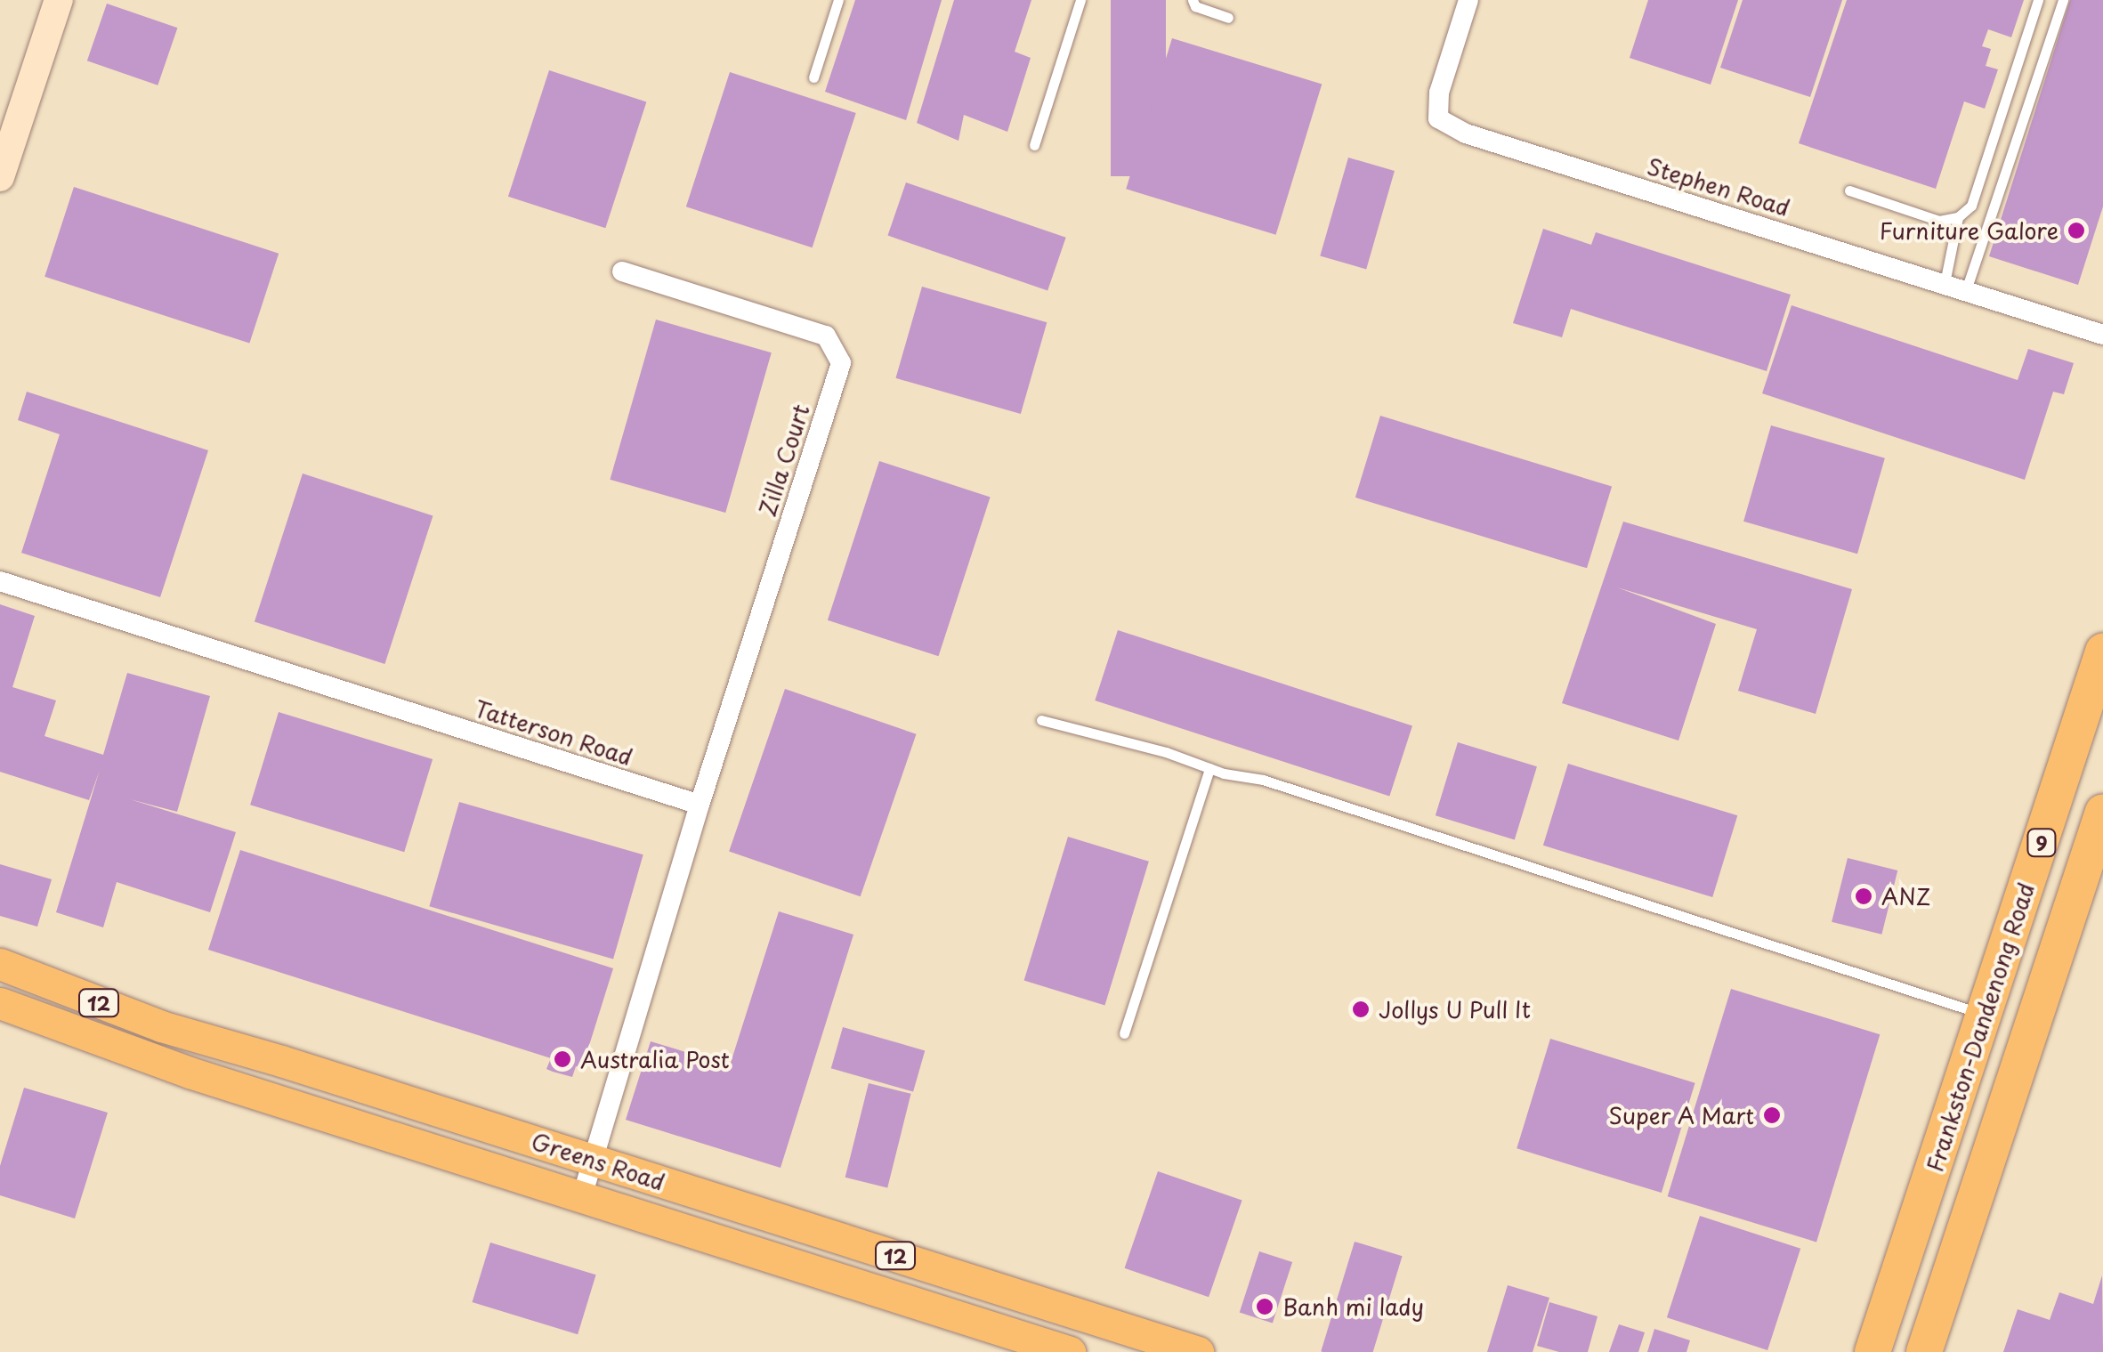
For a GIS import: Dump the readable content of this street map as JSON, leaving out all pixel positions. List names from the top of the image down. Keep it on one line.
{"streets":{"highway":["9","Frankston-Dandenong Road"],"main road":["12","Greens Road"],"street":["Stephen Road","Zilla Court","Tatterson Road"]},"crossings":[["Zilla Court","Tatterson Road"]],"places":["Furniture Galore","ANZ","Jollys U Pull It","Australia Post","Super A Mart","Banh mi lady"]}
